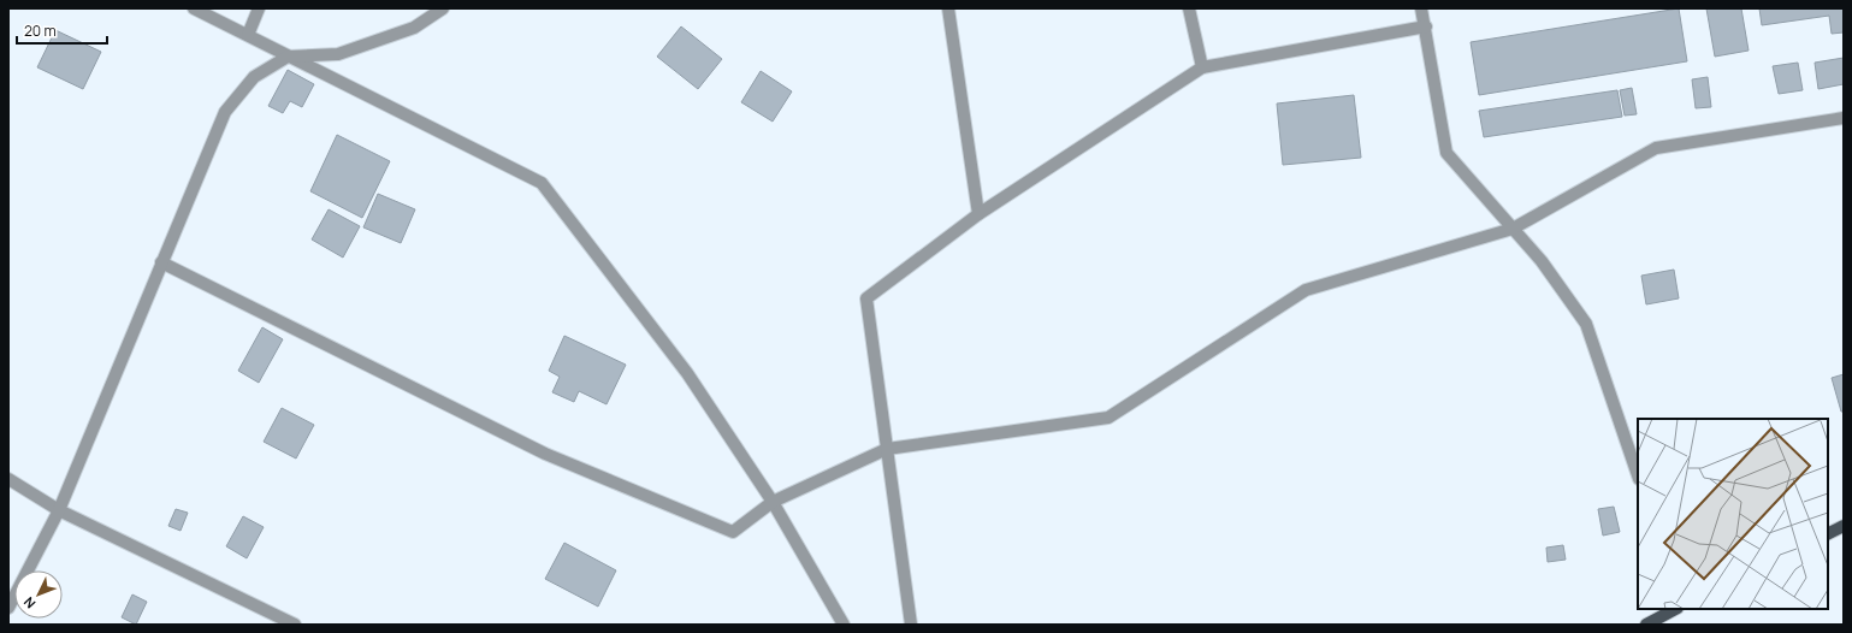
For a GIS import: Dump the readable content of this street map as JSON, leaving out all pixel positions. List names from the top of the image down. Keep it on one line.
{"scale_bar":"20 m","north":"bottom left"}
